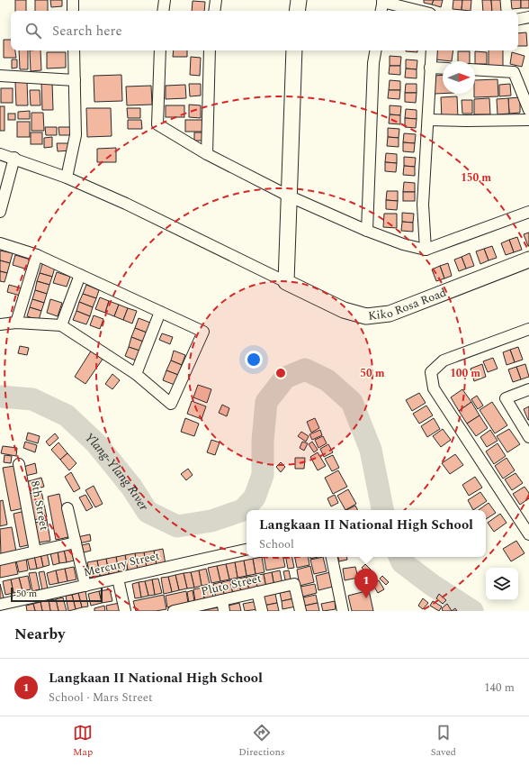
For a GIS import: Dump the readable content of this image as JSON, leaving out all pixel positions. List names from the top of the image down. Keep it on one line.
{"streets":{"street":["Kiko Rosa Road","8th Street","Mercury Street","Pluto Street"]},"water":["Ylang-Ylang River"],"scale_bar":"50 m","north":"right","page":{"search":"Search here","popup":["Langkaan II National High School","School"],"pins":"1","scale":"50 m","heading":"Nearby","list":[{"mark":"1","name":"Langkaan II National High School","note":"School · Mars Street","value":"140 m"}],"nav":["Map","Directions","Saved"]},"rings":["150 m","50 m","100 m"]}
